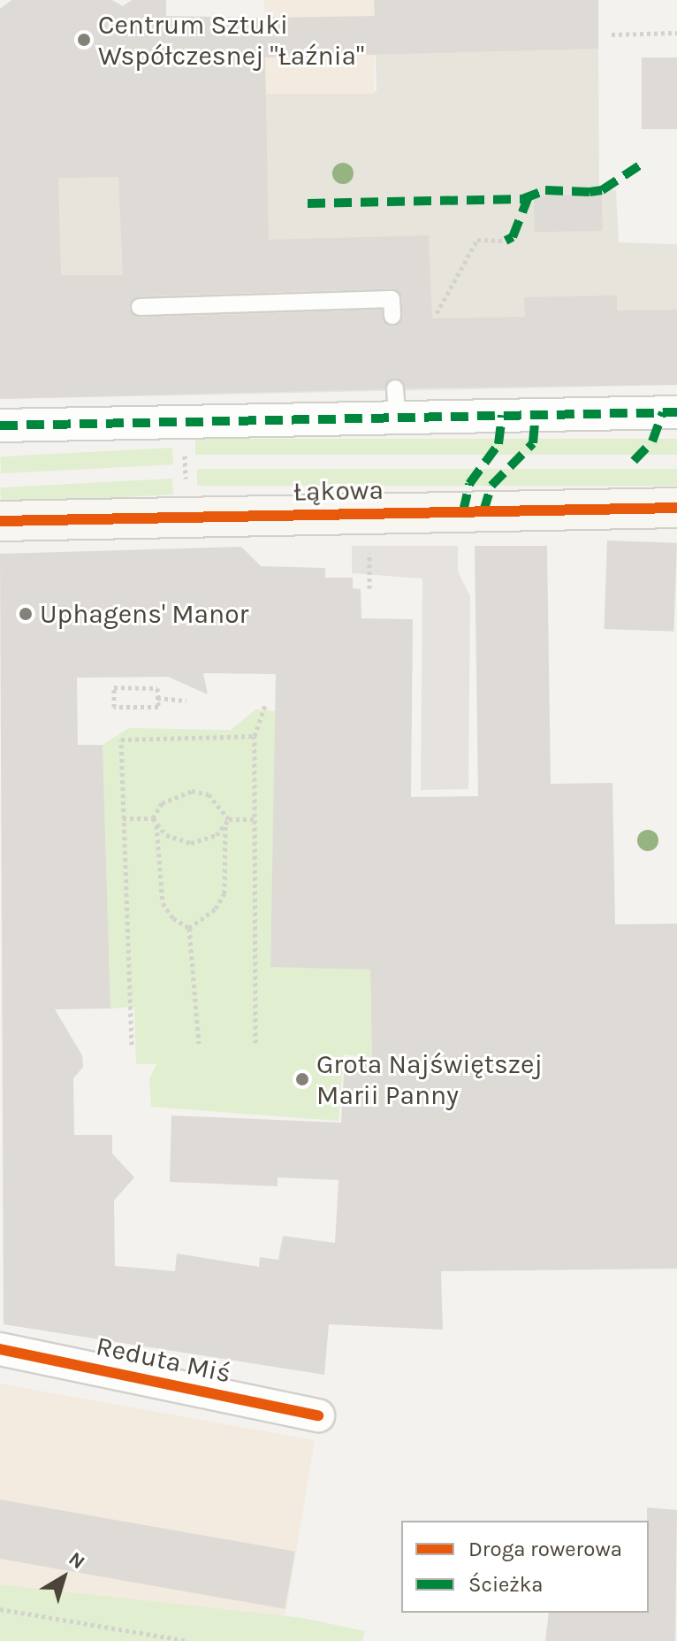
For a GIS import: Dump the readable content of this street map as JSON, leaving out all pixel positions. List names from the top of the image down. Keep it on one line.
{"streets":{"street":["Łąkowa","Reduta Miś"]},"places":["Centrum Sztuki Współczesnej \"Łaźnia\"","Uphagens' Manor","Grota Najświętszej Marii Panny"],"legend":["Droga rowerowa","Ścieżka"],"north":"top right"}
